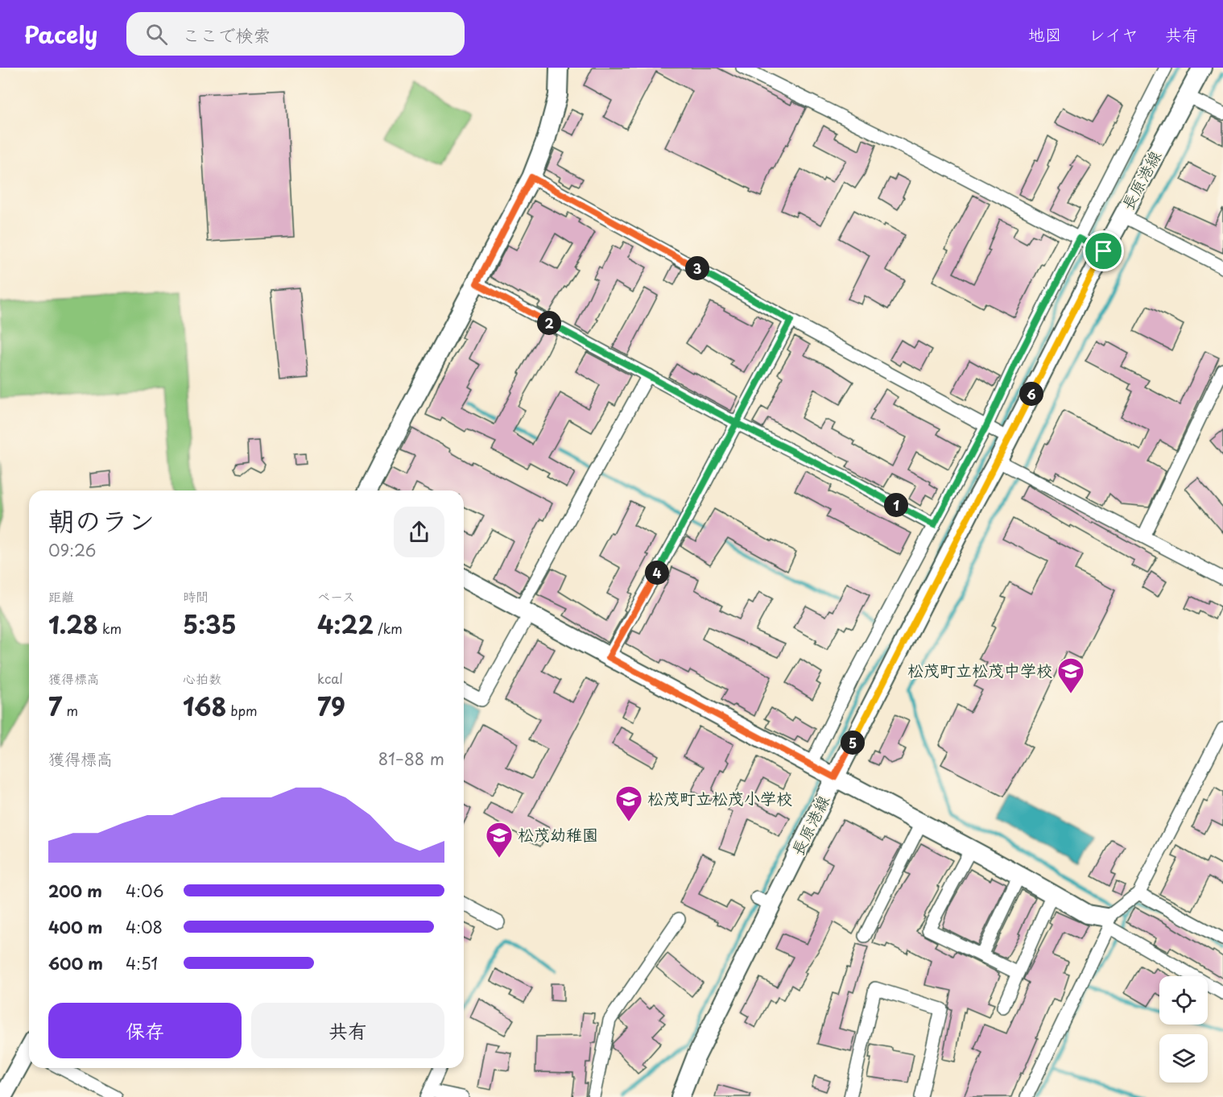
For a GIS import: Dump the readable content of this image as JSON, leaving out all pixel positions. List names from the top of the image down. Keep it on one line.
{"streets":{"street":["長原港線"]},"places":{"school or university":["松茂町立松茂中学校","松茂町立松茂小学校","松茂幼稚園"]},"page":{"header":"Pacely","search":"ここで検索","nav":["地図","レイヤ","共有"],"pins":["3","2","6","1","4","5"],"heading":["朝のラン","09:26"],"stats":[["距離","1.28 km"],["時間","5:35"],["ペース","4:22 /km"],["獲得標高","7 m"],["心拍数","168 bpm"],["kcal","79"]],"chart":["獲得標高","81–88 m"],"list":[{"name":"200 m","note":"4:06"},{"name":"400 m","note":"4:08"},{"name":"600 m","note":"4:51"}],"buttons":["保存","共有"]}}
